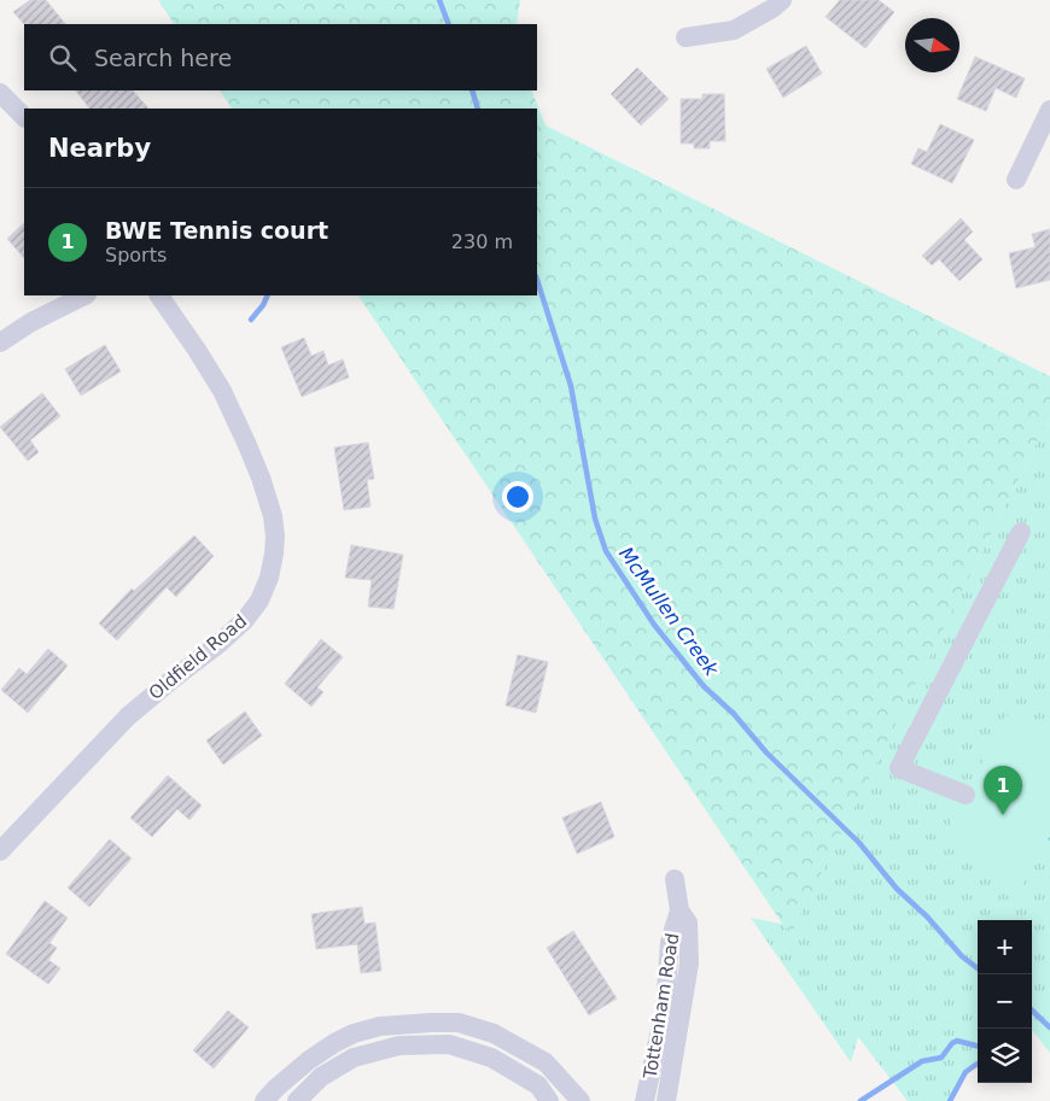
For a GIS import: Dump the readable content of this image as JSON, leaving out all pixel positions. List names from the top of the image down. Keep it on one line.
{"streets":{"street":["Oldfield Road","Tottenham Road"]},"water":["McMullen Creek"],"north":"right","page":{"search":"Search here","heading":"Nearby","list":[{"mark":"1","name":"BWE Tennis court","note":"Sports","value":"230 m"}],"pins":"1","map_buttons":["+","−"]}}
